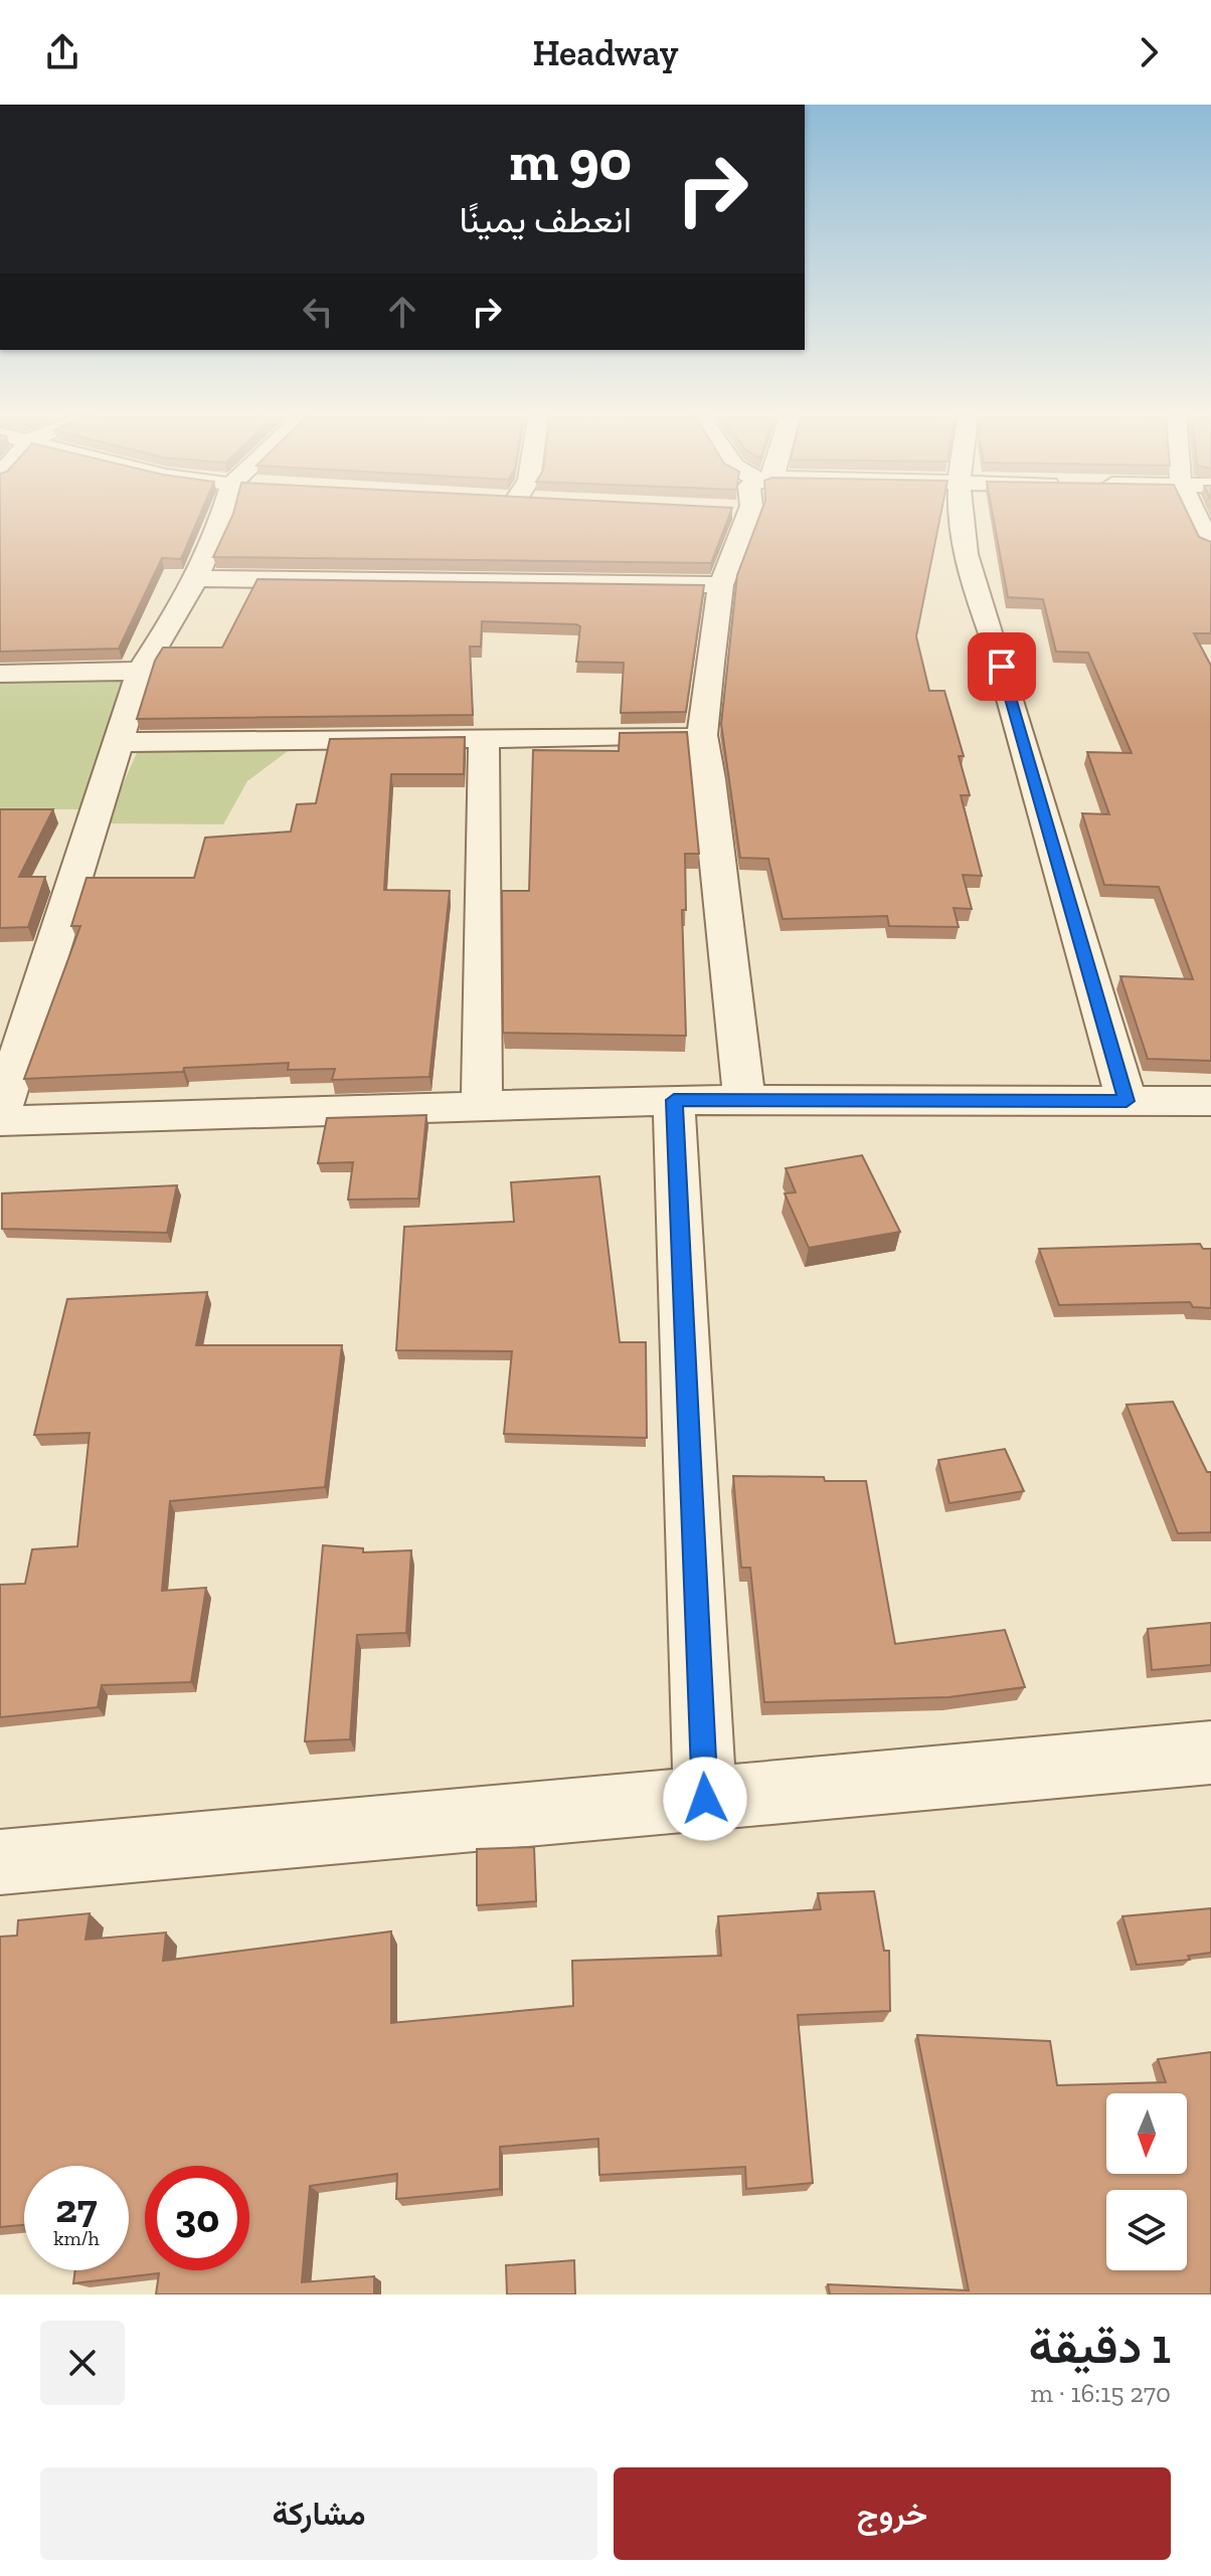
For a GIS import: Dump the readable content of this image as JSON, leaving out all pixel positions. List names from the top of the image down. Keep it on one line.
{"north":"bottom","page":{"header":"Headway","turn":["90 m","انعطف يمينًا"],"speed":"27 km/h","limit":"30","heading":["1 دقيقة","270 m · 16:15"],"buttons":["خروج","مشاركة"]}}
